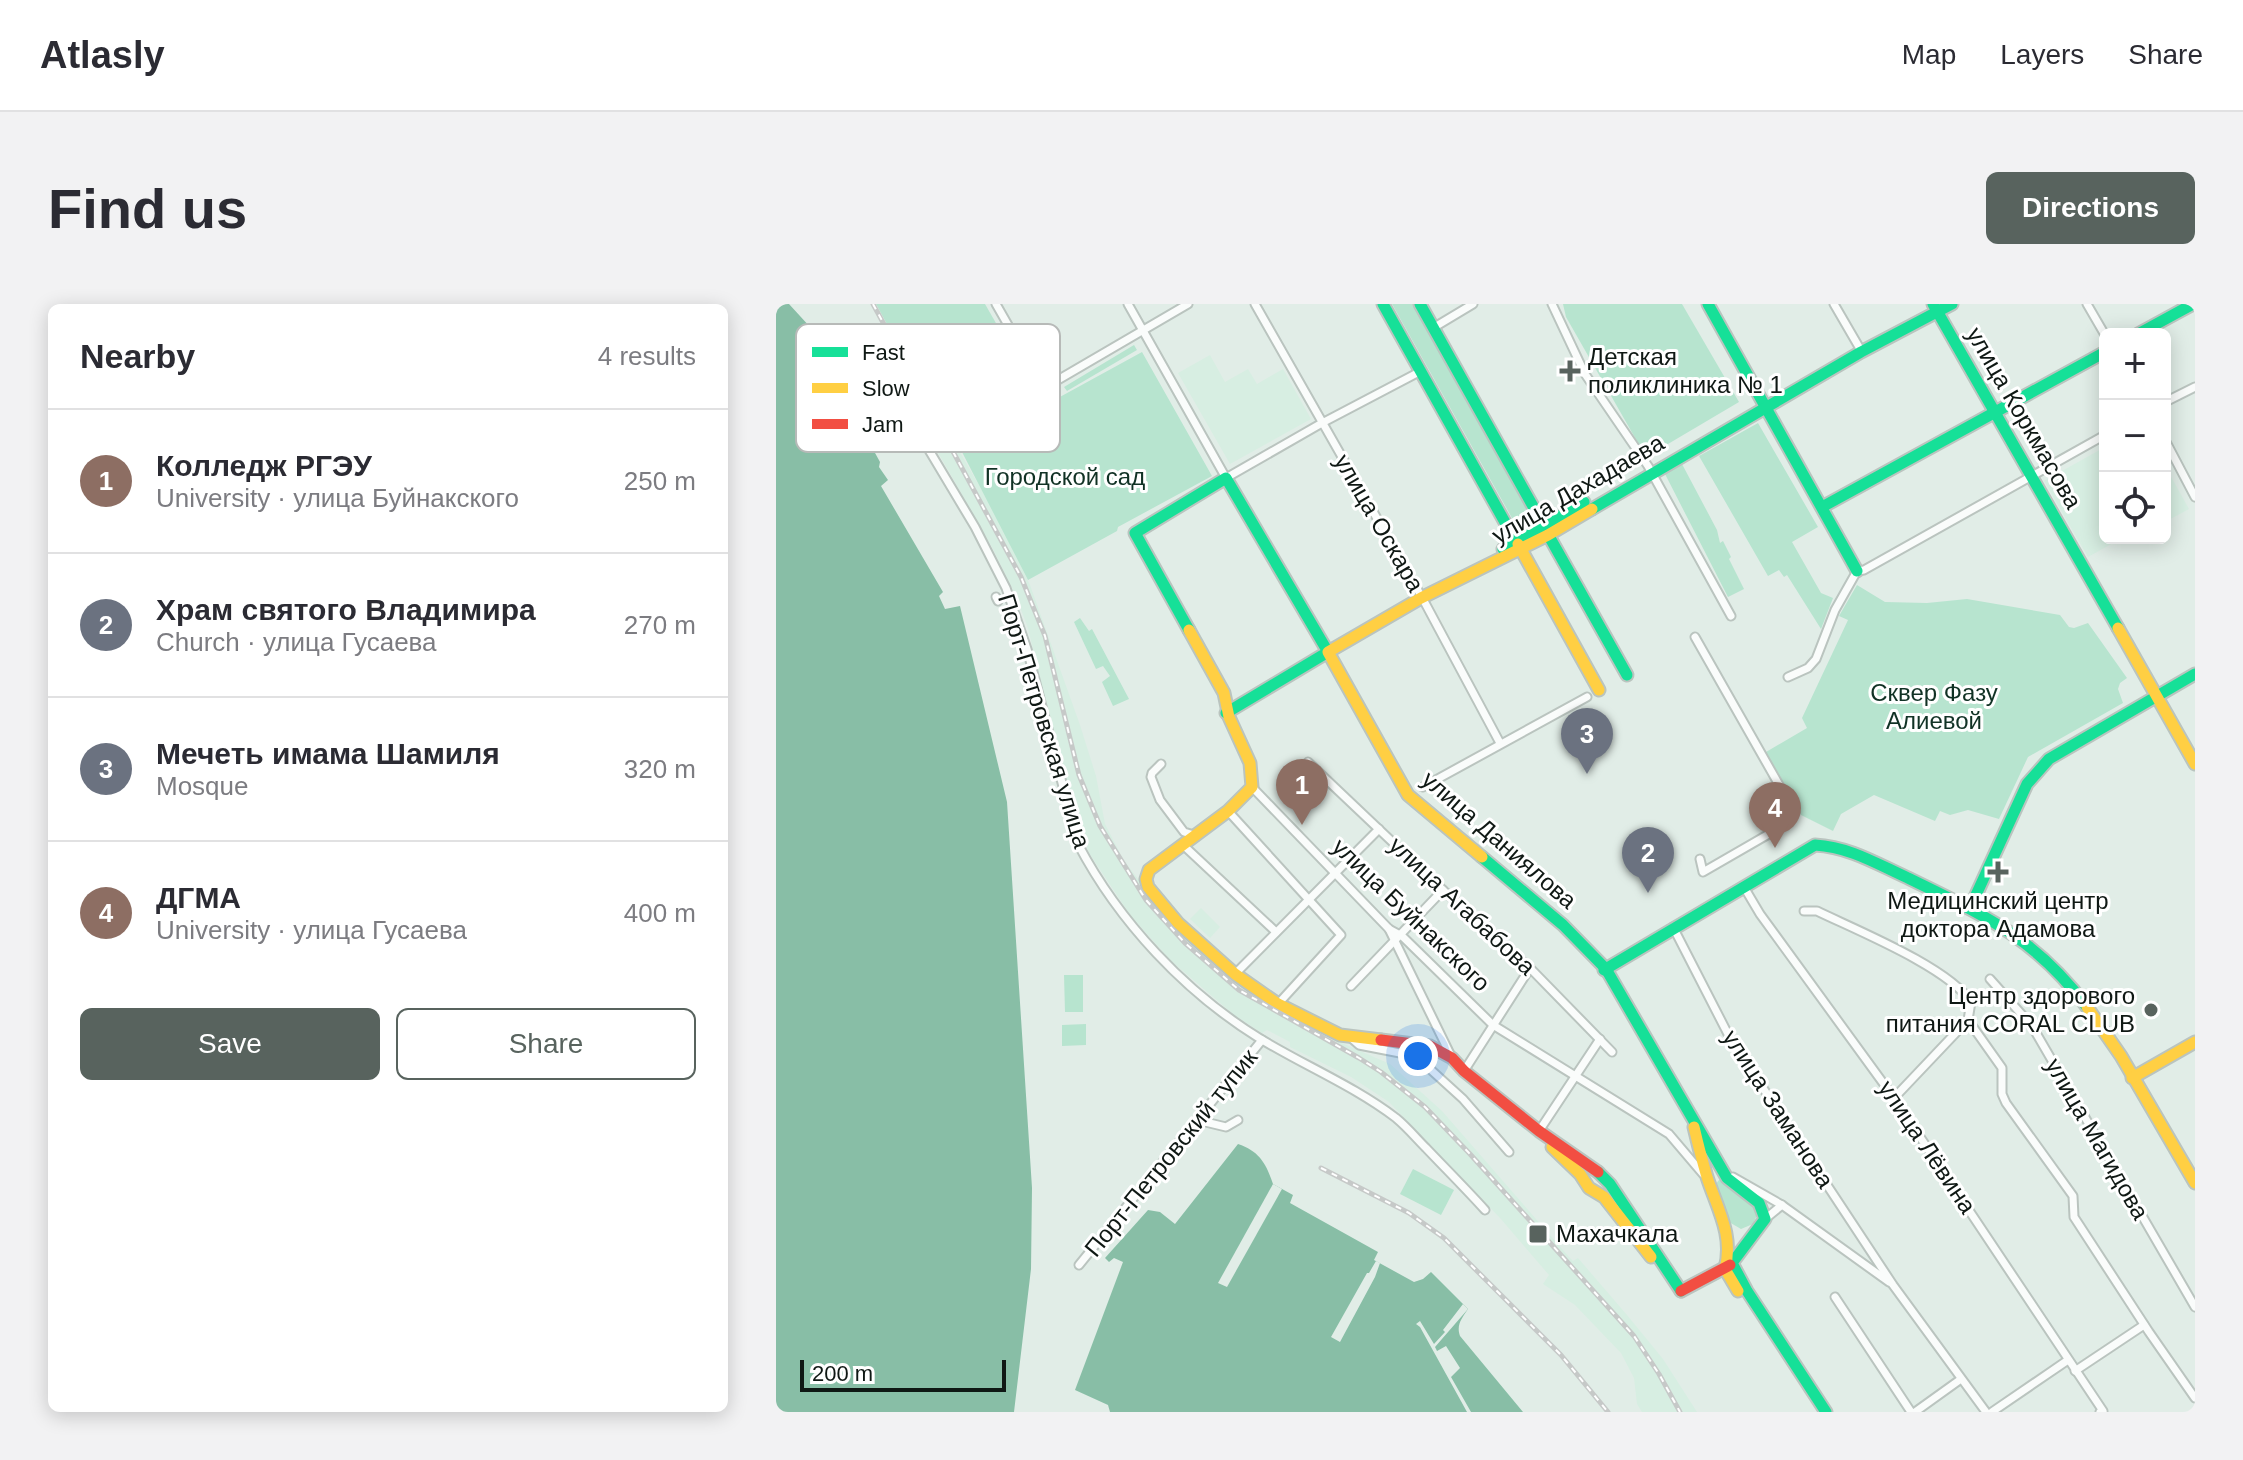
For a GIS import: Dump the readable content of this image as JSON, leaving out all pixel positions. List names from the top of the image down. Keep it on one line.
{"streets":{"main road":["улица Коркмасова","улица Дахадаева","улица Даниялова"],"street":["улица Оскара","Порт-Петровская улица","улица Агабабова","улица Буйнакского","улица Заманова","улица Магидова","улица Лёвина","Порт-Петровский тупик"]},"crossings":[["улица Коркмасова","улица Дахадаева"],["улица Дахадаева","улица Оскара"],["улица Дахадаева","улица Даниялова"],["Порт-Петровская улица","Порт-Петровский тупик"],["улица Даниялова","улица Буйнакского"],["улица Даниялова","улица Заманова"]],"parks":["Городской сад","Сквер Фазу Алиевой"],"places":{"health":["Детская поликлиника № 1","Медицинский центр доктора Адамова"],"other":["Центр здорового питания CORAL CLUB"],"transit":["Махачкала"]},"legend":["Fast","Slow","Jam"],"scale_bar":"200 m","page":{"header":"Atlasly","nav":["Map","Layers","Share"],"buttons":["Directions",["Save","Share"]],"title":"Find us","heading":["Nearby","4 results"],"map_buttons":["+","−"],"list":[{"mark":"1","name":"Колледж РГЭУ","note":"University · улица Буйнакского","value":"250 m"},{"mark":"2","name":"Храм святого Владимира","note":"Church · улица Гусаева","value":"270 m"},{"mark":"3","name":"Мечеть имама Шамиля","note":"Mosque","value":"320 m"},{"mark":"4","name":"ДГМА","note":"University · улица Гусаева","value":"400 m"}],"pins":["3","1","4","2"],"scale":"200 m"}}
